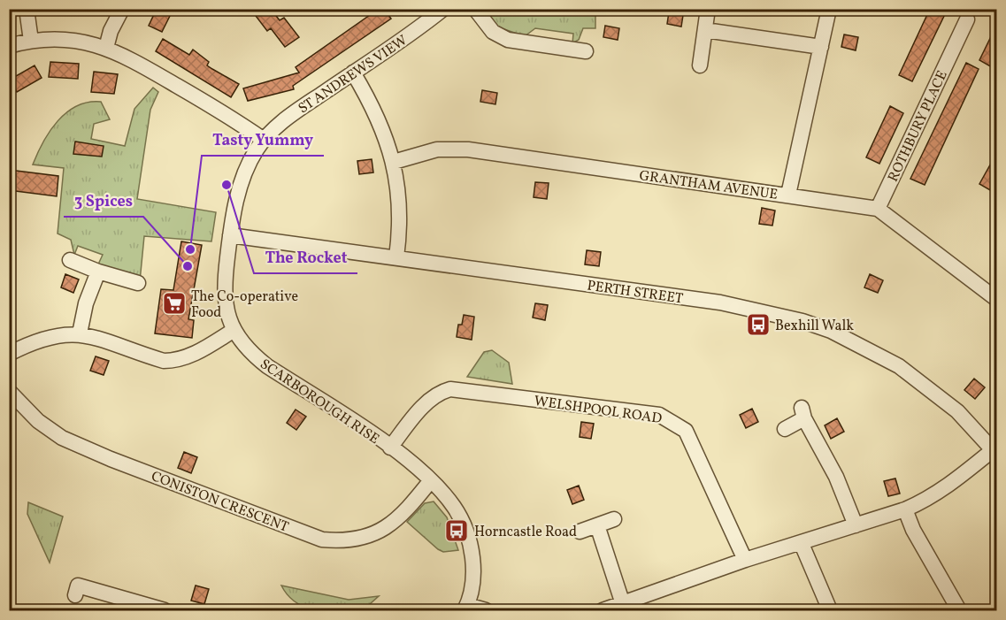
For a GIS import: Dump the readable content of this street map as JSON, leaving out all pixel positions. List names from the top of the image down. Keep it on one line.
{"streets":{"street":["ST ANDREWS VIEW","ROTHBURY PLACE","GRANTHAM AVENUE","PERTH STREET","SCARBOROUGH RISE","WELSHPOOL ROAD","CONISTON CRESCENT"]},"crossings":[["ST ANDREWS VIEW","SCARBOROUGH RISE"],["ROTHBURY PLACE","GRANTHAM AVENUE"],["PERTH STREET","SCARBOROUGH RISE"],["SCARBOROUGH RISE","WELSHPOOL ROAD"],["SCARBOROUGH RISE","CONISTON CRESCENT"]],"places":{"other":["The Rocket","Tasty Yummy","3 Spices"],"supermarket":["The Co-operative Food"],"bus stop":["Bexhill Walk","Horncastle Road"]}}
